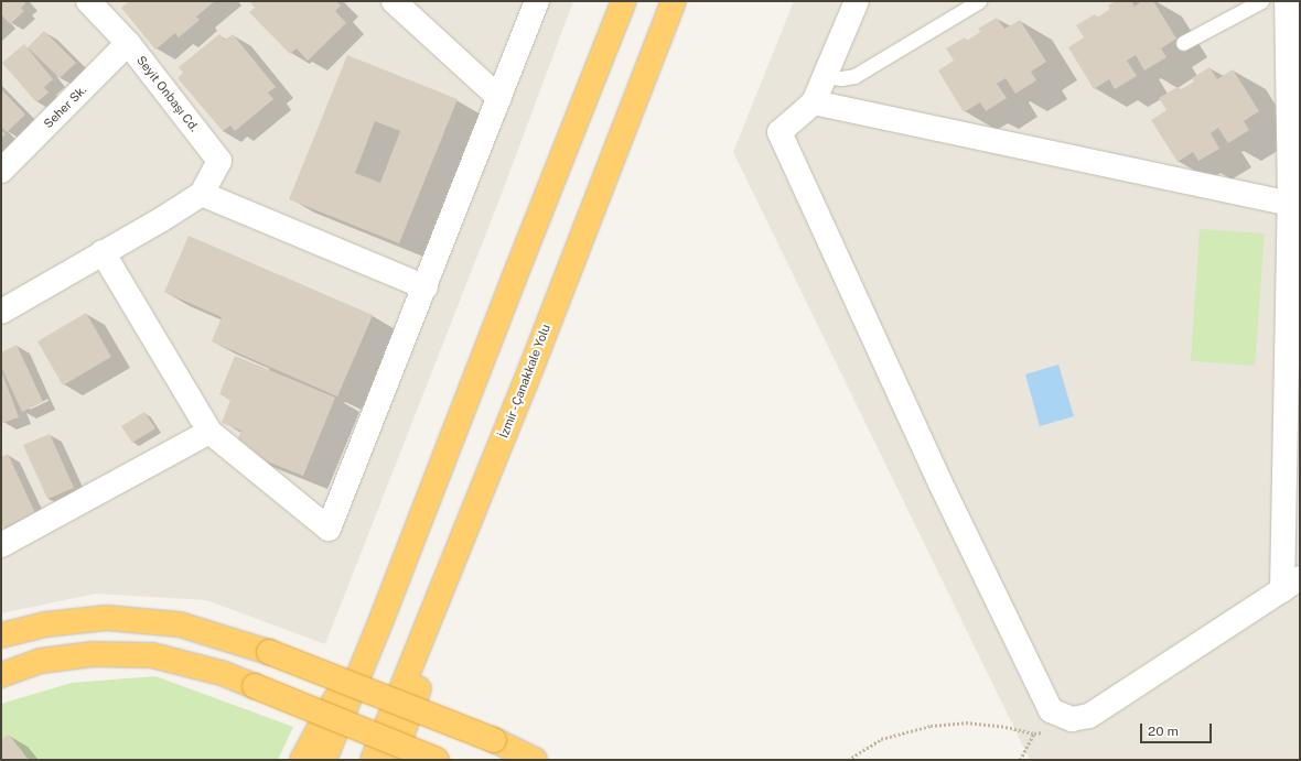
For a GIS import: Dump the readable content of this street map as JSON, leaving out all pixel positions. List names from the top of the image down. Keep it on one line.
{"streets":{"highway":["İzmir - Çanakkale Yolu"],"street":["Seyit Onbaşı Cd.","Seher Sk."]},"crossings":[["Seyit Onbaşı Cd.","Seher Sk."]],"scale_bar":"20 m"}
